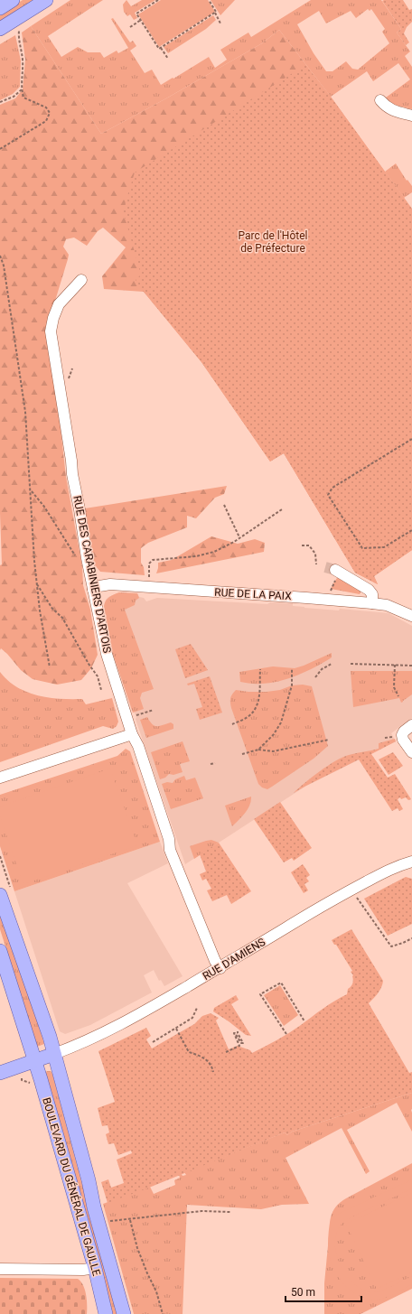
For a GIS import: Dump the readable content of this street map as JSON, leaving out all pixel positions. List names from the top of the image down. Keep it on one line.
{"streets":{"main road":["BOULEVARD DU GÉNÉRAL DE GAULLE"],"street":["RUE DES CARABINIERS D'ARTOIS","RUE DE LA PAIX","RUE D'AMIENS"]},"crossings":[["RUE DES CARABINIERS D'ARTOIS","RUE DE LA PAIX"],["RUE DES CARABINIERS D'ARTOIS","RUE D'AMIENS"],["RUE D'AMIENS","BOULEVARD DU GÉNÉRAL DE GAULLE"]],"parks":["Parc de l'Hôtel de Préfecture"],"scale_bar":"50 m"}
